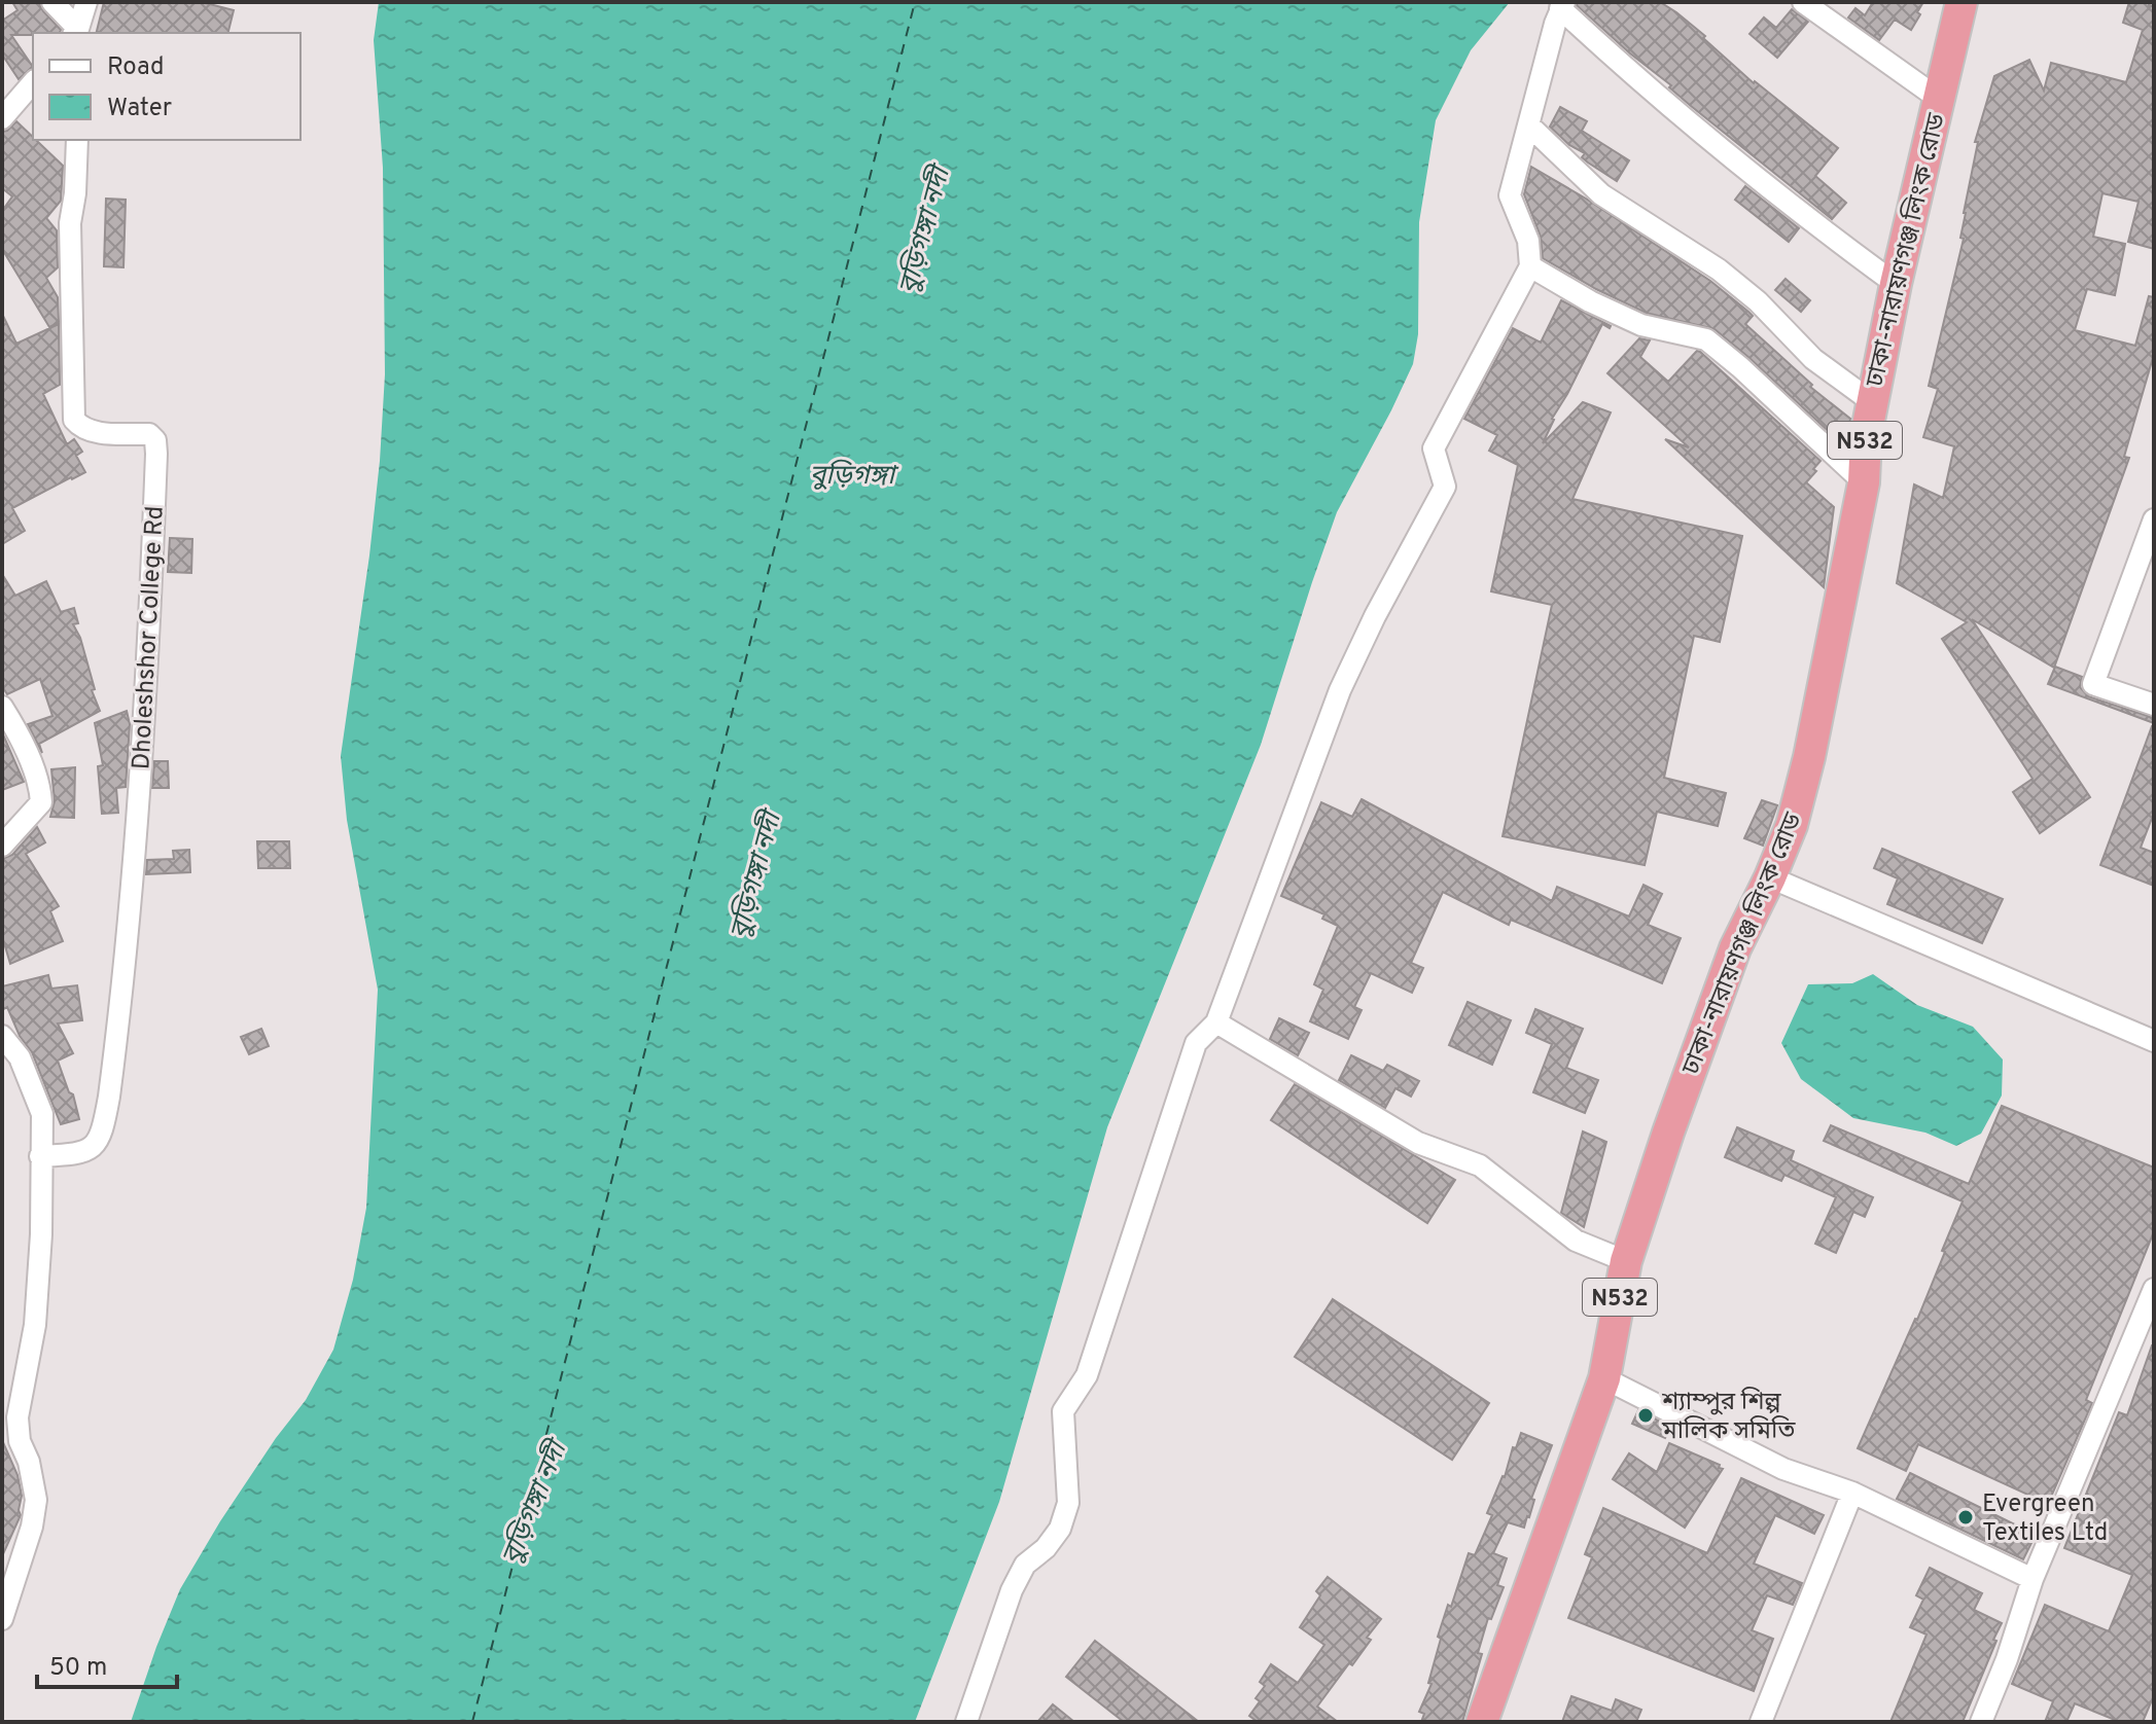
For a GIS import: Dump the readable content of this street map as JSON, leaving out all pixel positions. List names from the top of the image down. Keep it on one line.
{"streets":{"highway":["ঢাকা-নারায়ণগঞ্জ লিংক রোড","N532"],"street":["Dholeshshor College Rd"]},"water":["বুড়িগঙ্গা নদী","বুড়িগঙ্গা"],"places":["শ্যাম্পুর শিল্প মালিক সমিতি","Evergreen Textiles Ltd"],"legend":["Road","Water"],"scale_bar":"50 m"}
